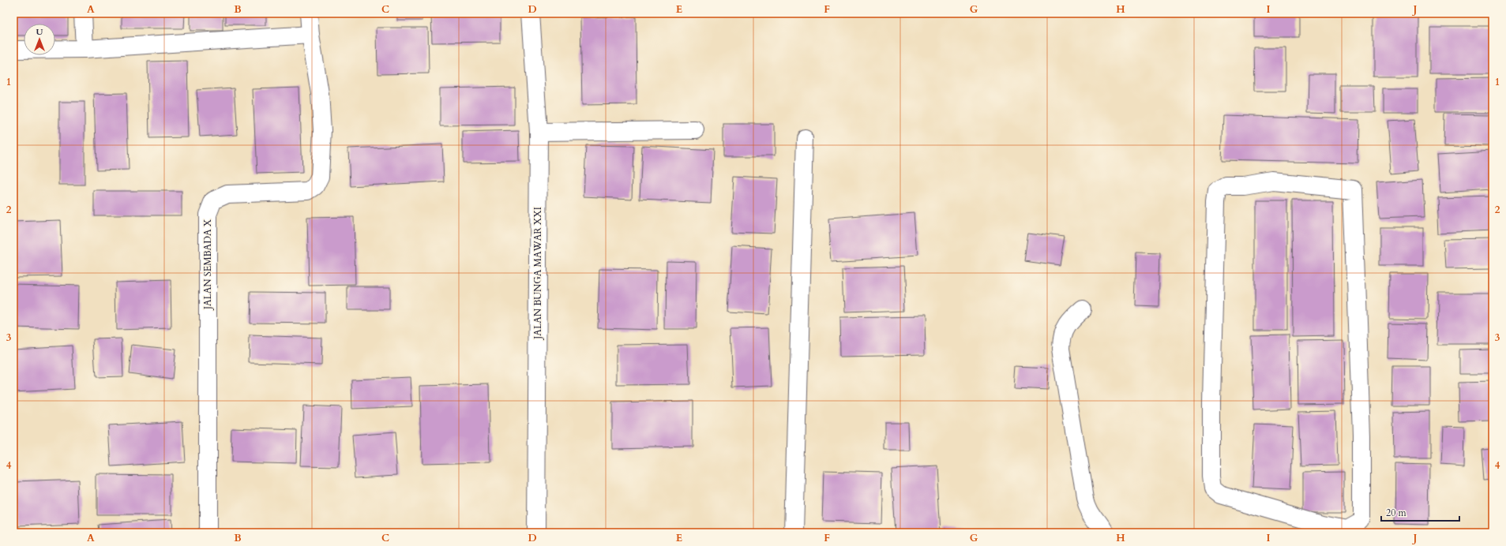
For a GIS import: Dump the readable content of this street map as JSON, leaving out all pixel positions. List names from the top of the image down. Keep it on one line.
{"streets":{"street":["JALAN SEMBADA X","JALAN BUNGA MAWAR XXI"]},"scale_bar":"20 m","north":"top","grid":{"columns":["A","B","C","D","E","F","G","H","I","J"],"rows":["1","2","3","4"]}}
